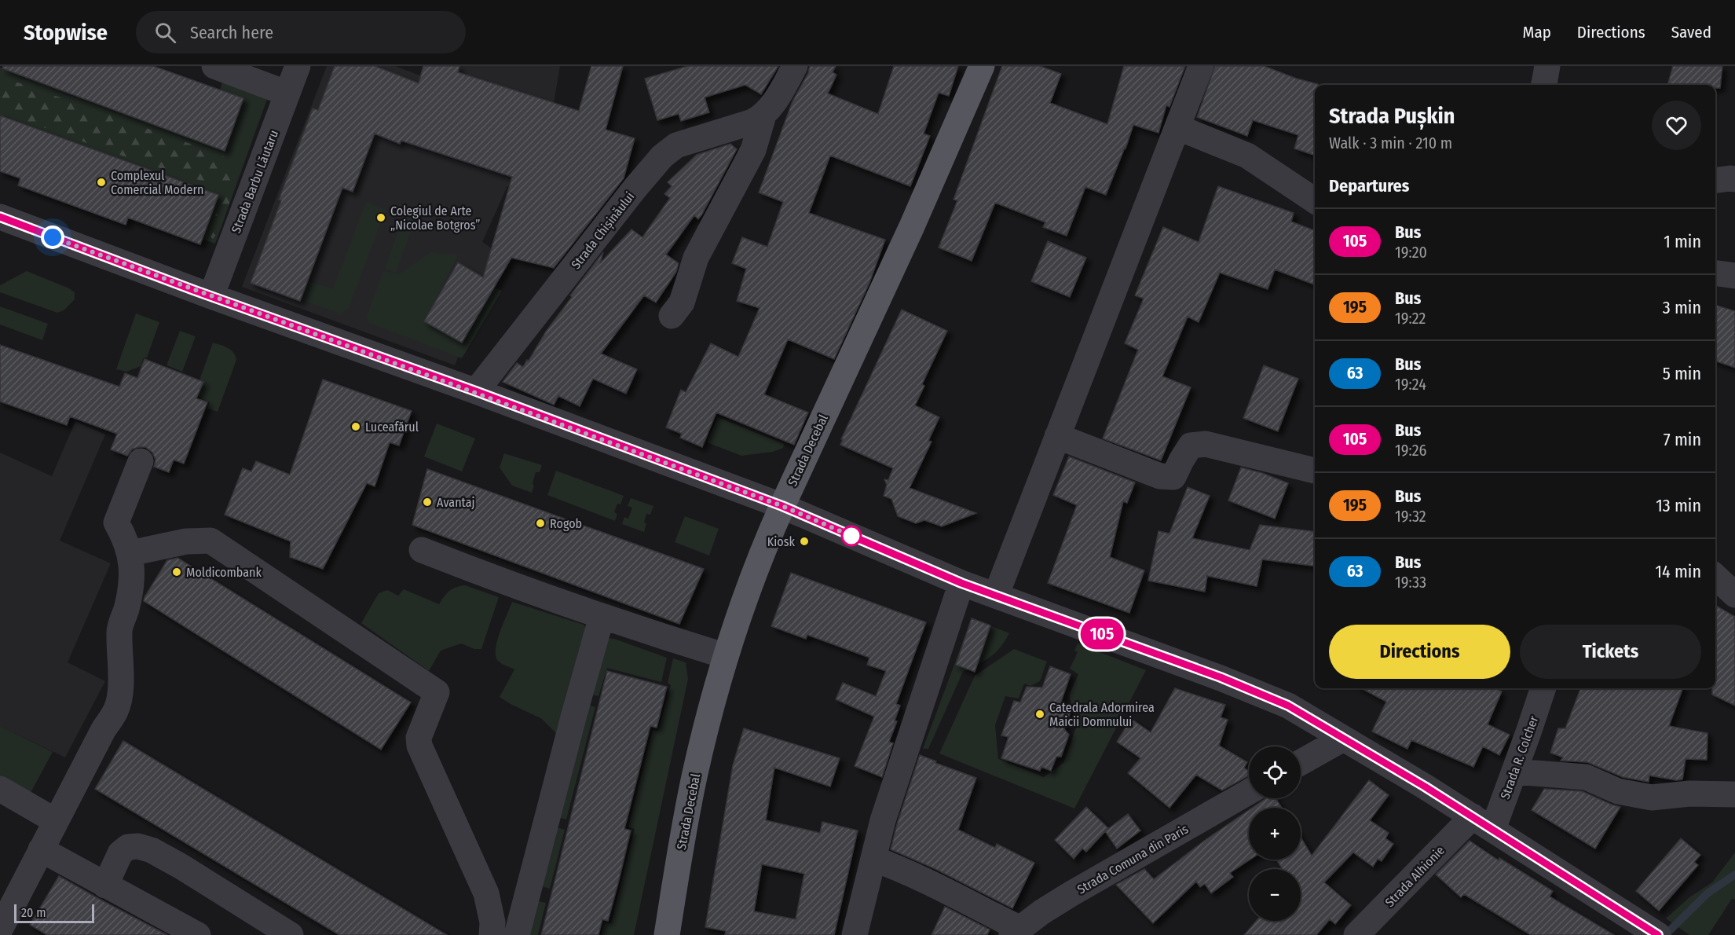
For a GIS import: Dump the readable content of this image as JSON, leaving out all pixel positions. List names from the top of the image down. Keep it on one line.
{"streets":{"main road":["Strada Decebal"],"street":["Strada Barbu Lăutaru","Strada Chișinăului","Strada R. Colcher","Strada Comuna din Paris","Strada Alhionie"]},"crossings":[["Strada R. Colcher","Strada Alhionie"]],"places":["Complexul Comercial Modern","Colegiul de Arte „Nicolae Botgros”","Luceafărul","Аvantaj","Rogob","Kiosk","Moldicombank","Catedrala Adormirea Maicii Domnului"],"lines":["bus line 105"],"scale_bar":"20 m","page":{"header":"Stopwise","search":"Search here","nav":["Map","Directions","Saved"],"on_map":"105","heading":[["Strada Pușkin","Walk · 3 min · 210 m"],"Departures"],"list":[{"mark":"105","name":"Bus","note":"19:20","value":"1 min"},{"mark":"195","name":"Bus","note":"19:22","value":"3 min"},{"mark":"63","name":"Bus","note":"19:24","value":"5 min"},{"mark":"105","name":"Bus","note":"19:26","value":"7 min"},{"mark":"195","name":"Bus","note":"19:32","value":"13 min"},{"mark":"63","name":"Bus","note":"19:33","value":"14 min"}],"buttons":["Directions","Tickets"],"map_buttons":["+","−"],"scale":"20 m"}}
